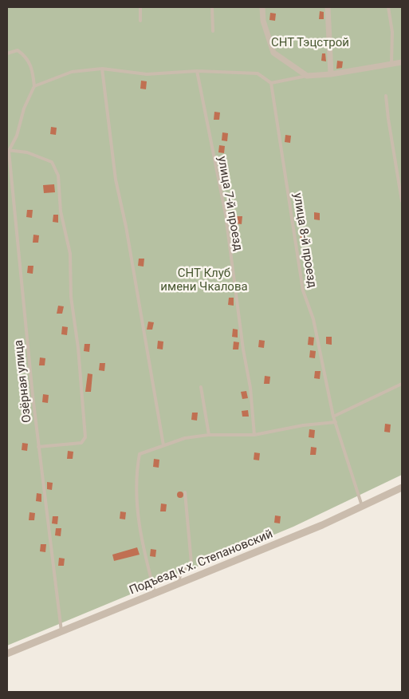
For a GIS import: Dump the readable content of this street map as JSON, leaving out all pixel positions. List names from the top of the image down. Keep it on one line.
{"streets":{"street":["Подъезд к х. Степановский"],"lane":["улица 7-й проезд","улица 8-й проезд","Озёрная улица"]},"crossings":[["улица 8-й проезд","Подъезд к х. Степановский"],["Озёрная улица","Подъезд к х. Степановский"]],"parks":["СНТ Тэцстрой","СНТ Клуб имени Чкалова"]}
